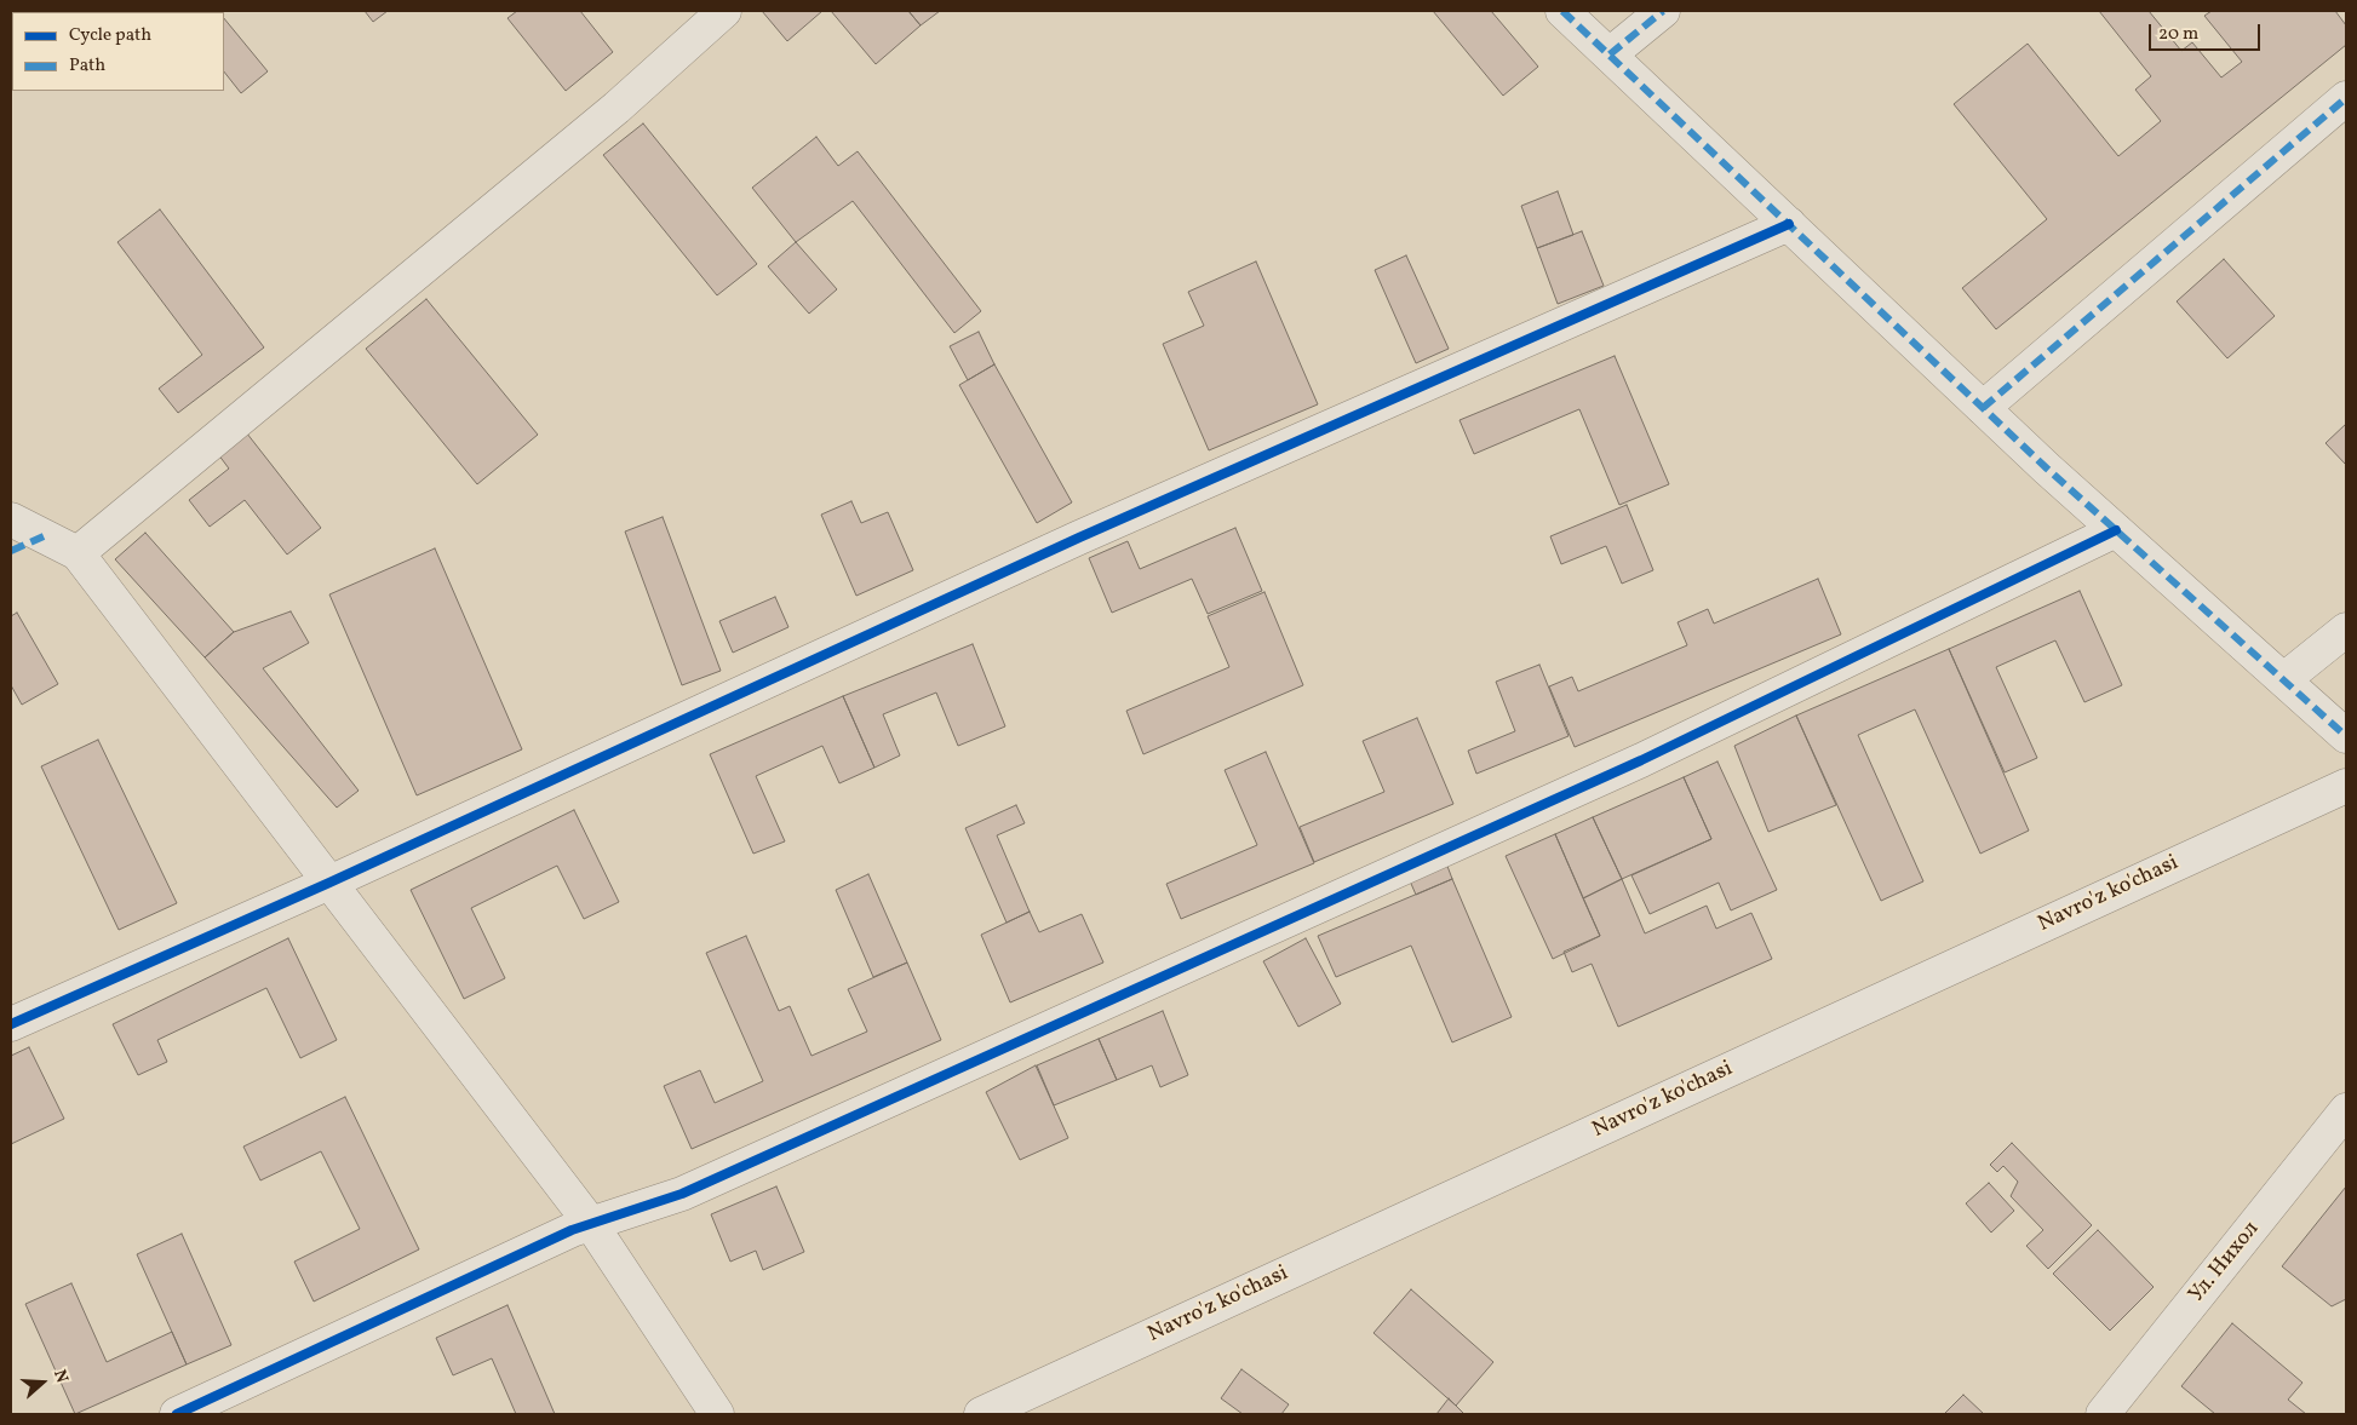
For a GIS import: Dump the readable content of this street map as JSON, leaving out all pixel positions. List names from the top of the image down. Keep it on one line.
{"streets":{"street":["Navro'z ko'chasi","Ул. Нихол"]},"legend":["Cycle path","Path"],"scale_bar":"20 m","north":"right"}
